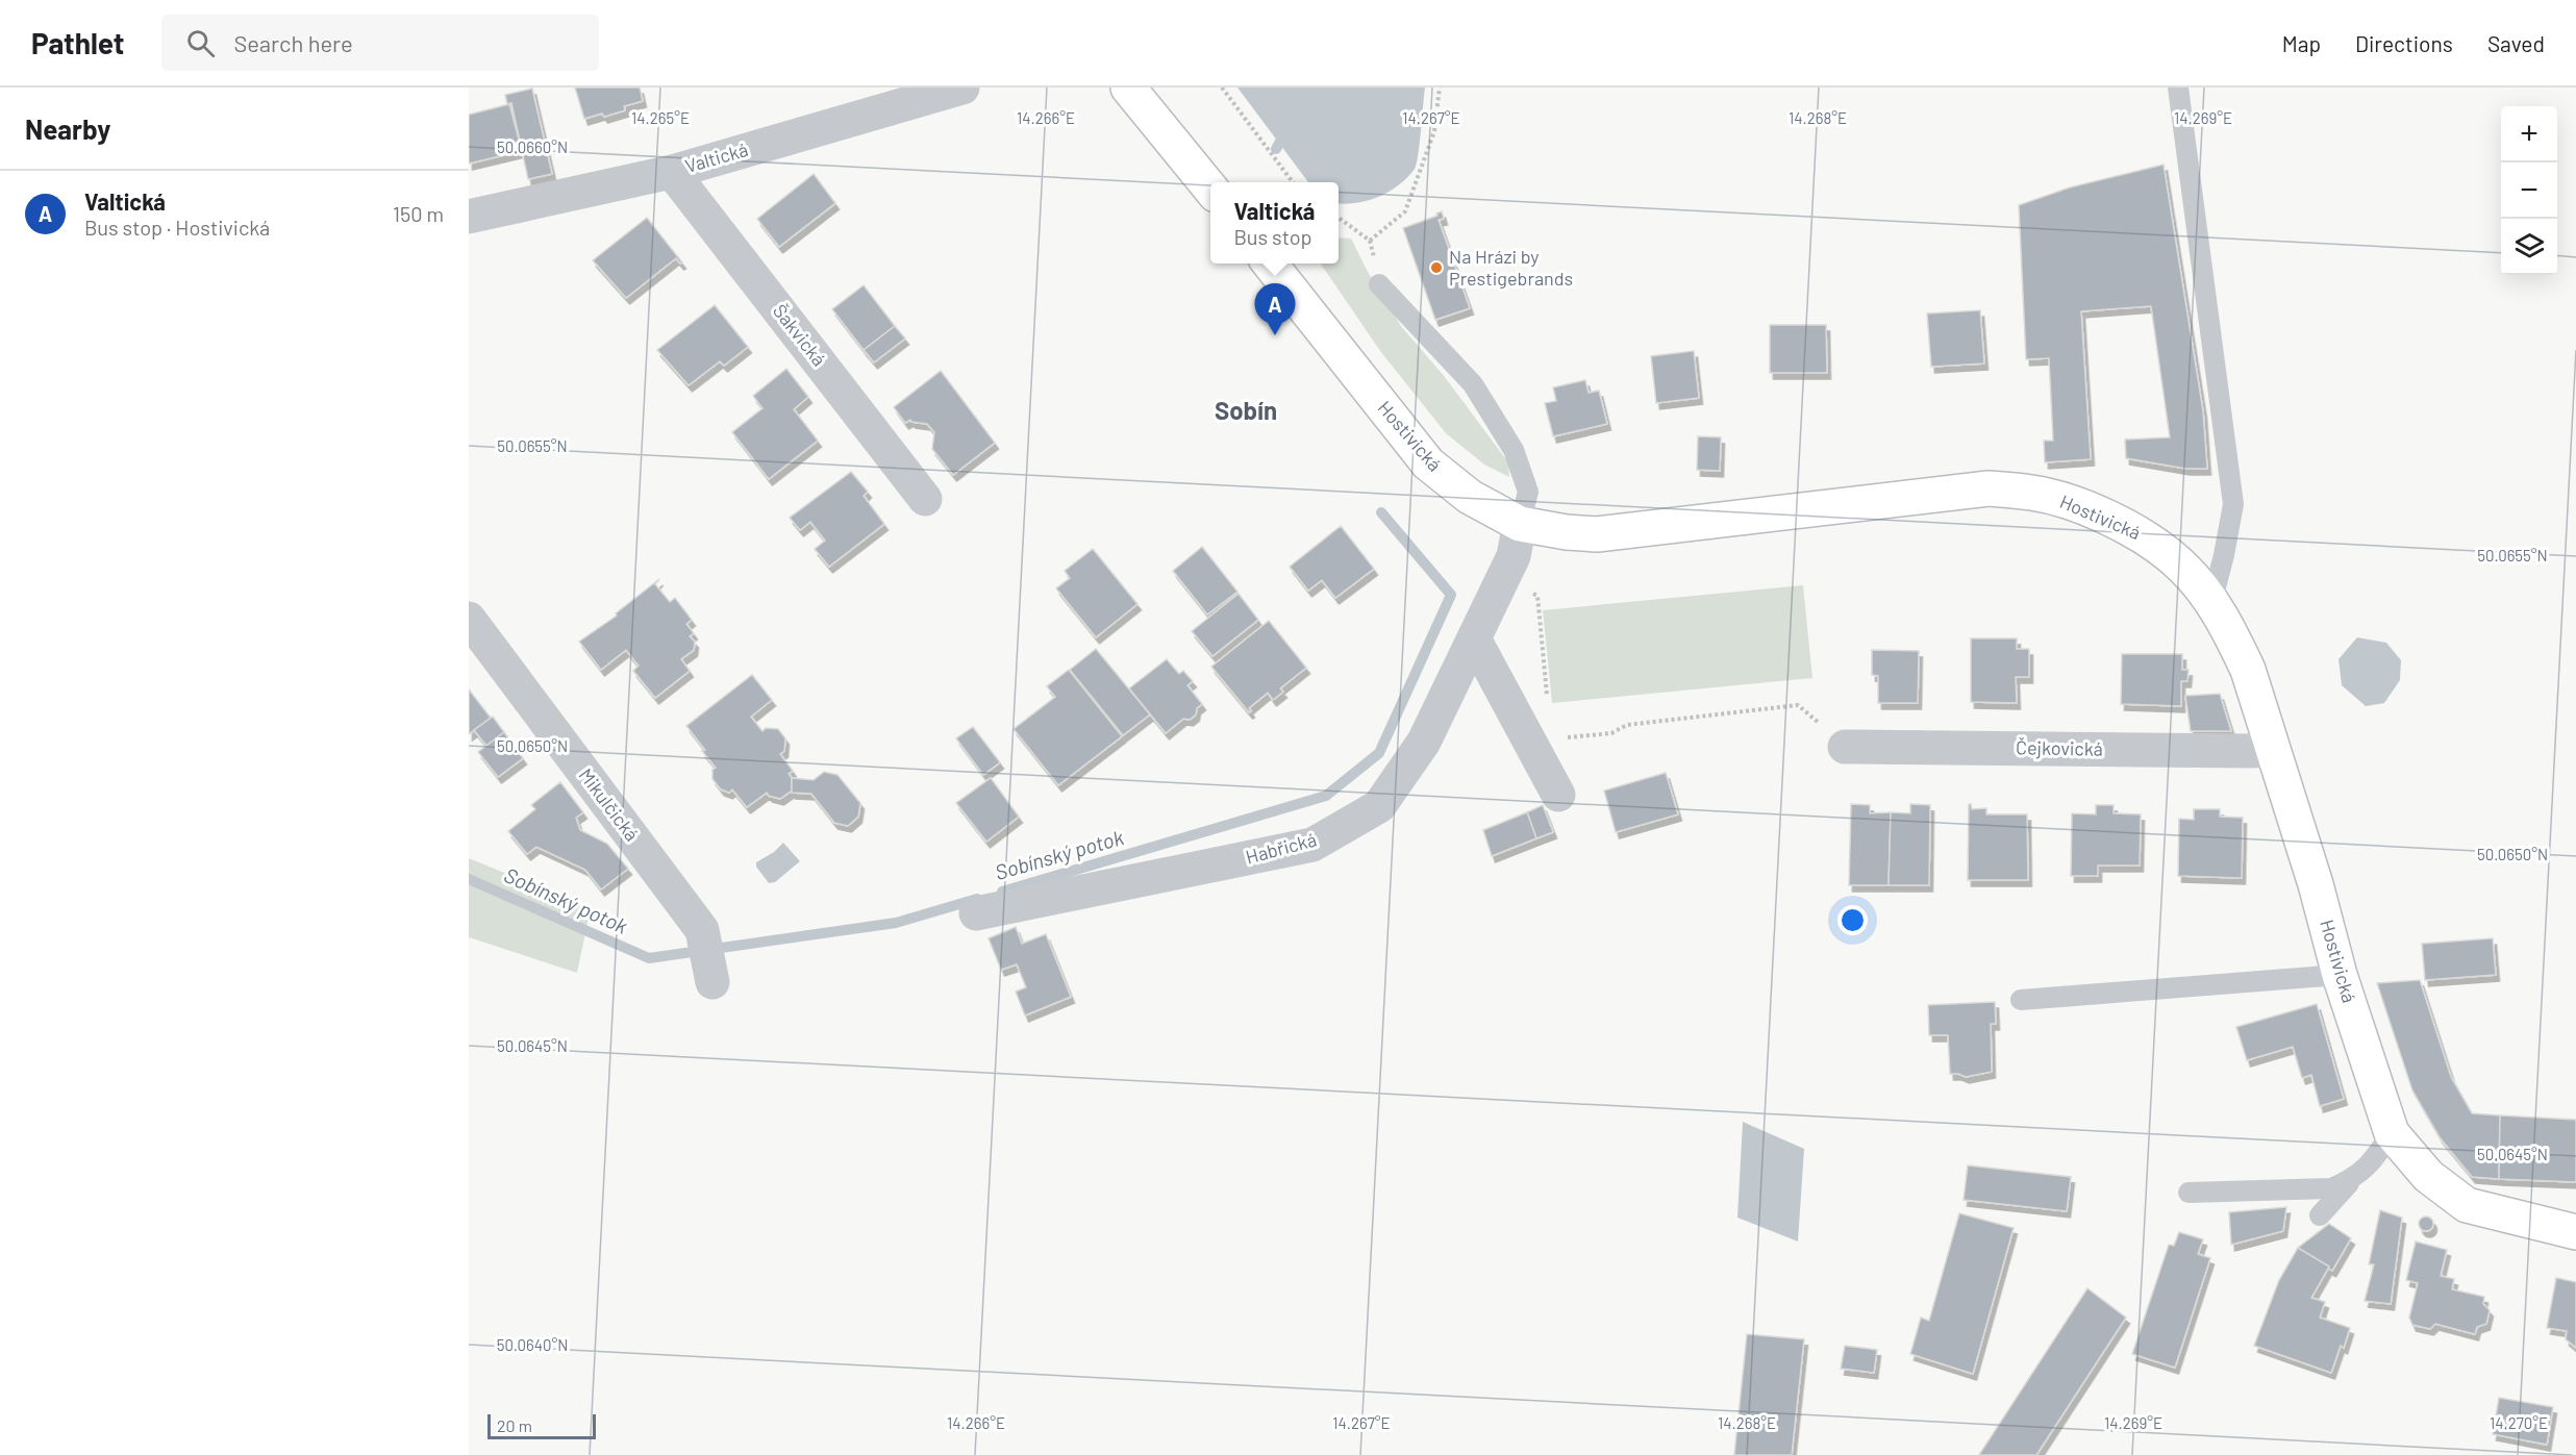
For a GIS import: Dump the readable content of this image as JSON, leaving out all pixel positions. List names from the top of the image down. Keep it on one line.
{"streets":{"street":["Valtická","Šakvická","Hostivická","Čejkovická","Mikulčická","Habřická"]},"crossings":[["Valtická","Šakvická"],["Hostivická","Čejkovická"],["Hostivická","Habřická"]],"districts":["Sobín"],"water":["Sobínský potok"],"places":["Na Hrázi by Prestigebrands"],"scale_bar":"20 m","page":{"header":"Pathlet","search":"Search here","nav":["Map","Directions","Saved"],"heading":"Nearby","map_buttons":["+","−"],"list":[{"mark":"A","name":"Valtická","note":"Bus stop · Hostivická","value":"150 m"}],"popup":["Valtická","Bus stop"],"pins":"A","scale":"20 m"},"coordinates":["14.265°E","14.266°E","14.267°E","14.268°E","14.269°E","50.0660°N","50.0655°N","50.0650°N","50.0645°N","50.0640°N","14.270°E"]}
